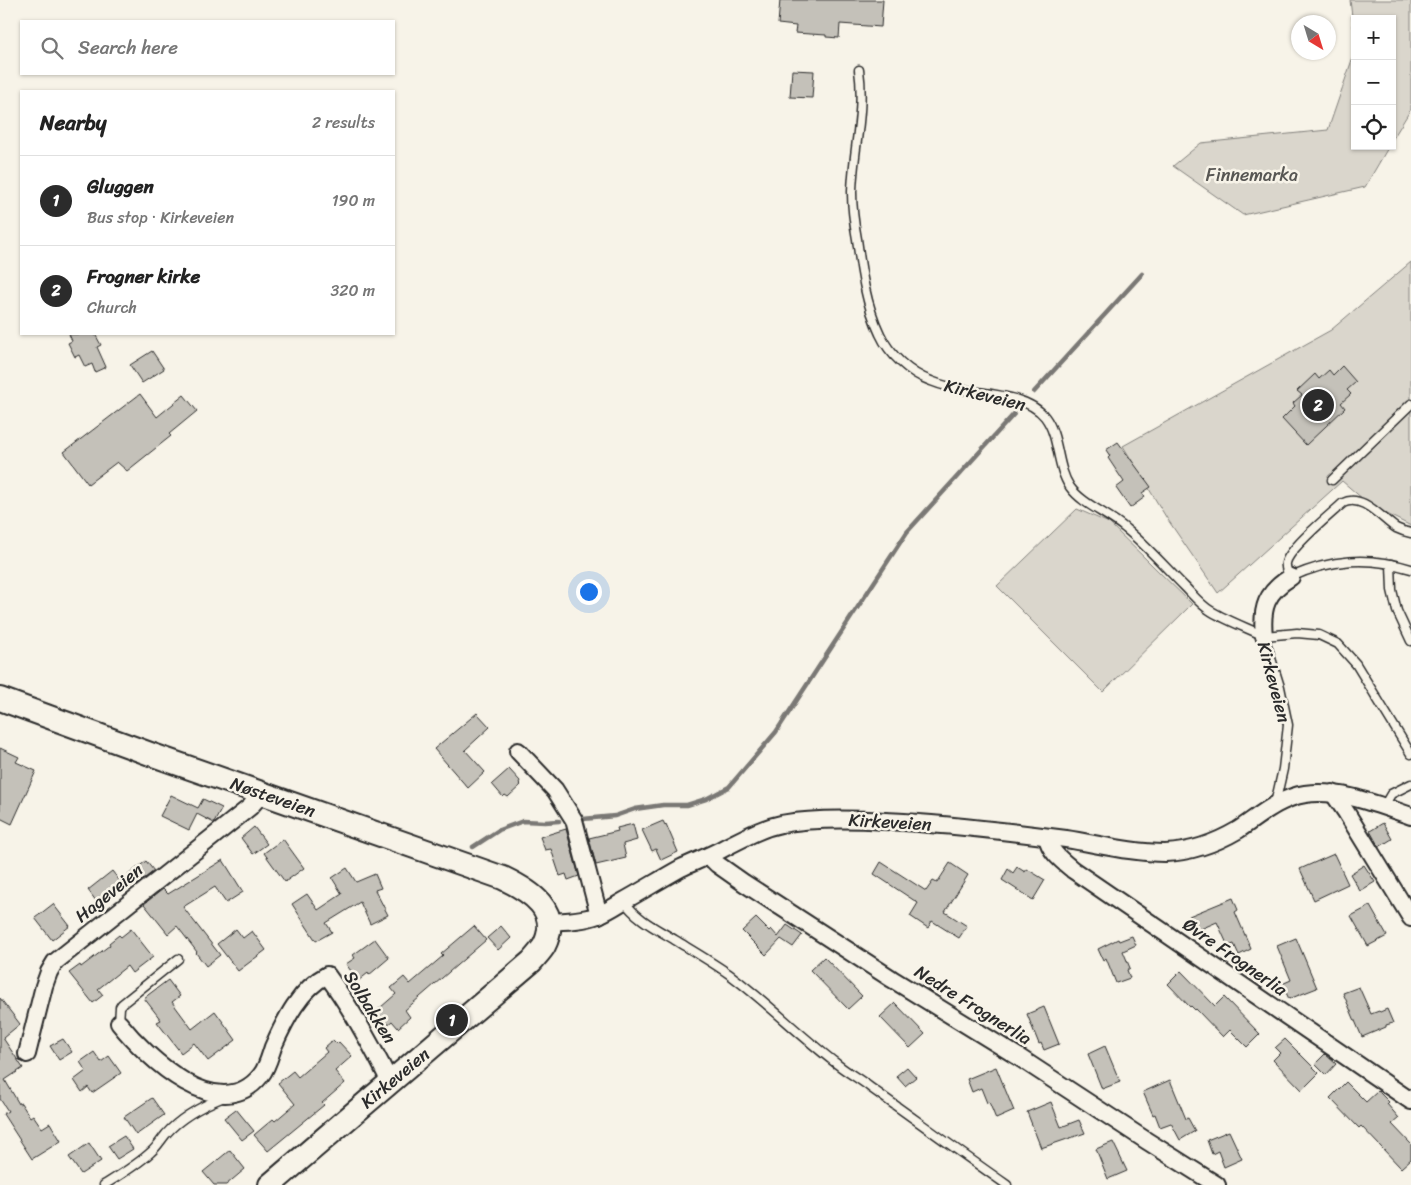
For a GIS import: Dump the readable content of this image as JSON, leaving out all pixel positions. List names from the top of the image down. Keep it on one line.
{"streets":{"main road":["Kirkeveien","Nøsteveien"],"street":["Hageveien","Øvre Frognerlia","Nedre Frognerlia","Solbakken"]},"crossings":[["Kirkeveien","Nøsteveien"],["Kirkeveien","Øvre Frognerlia"],["Kirkeveien","Nedre Frognerlia"],["Kirkeveien","Solbakken"],["Nøsteveien","Hageveien"]],"parks":["Finnemarka"],"north":"bottom right","page":{"map_buttons":["+","−"],"search":"Search here","heading":["Nearby","2 results"],"list":[{"mark":"1","name":"Gluggen","note":"Bus stop · Kirkeveien","value":"190 m"},{"mark":"2","name":"Frogner kirke","note":"Church","value":"320 m"}],"pins":["2","1"]}}
